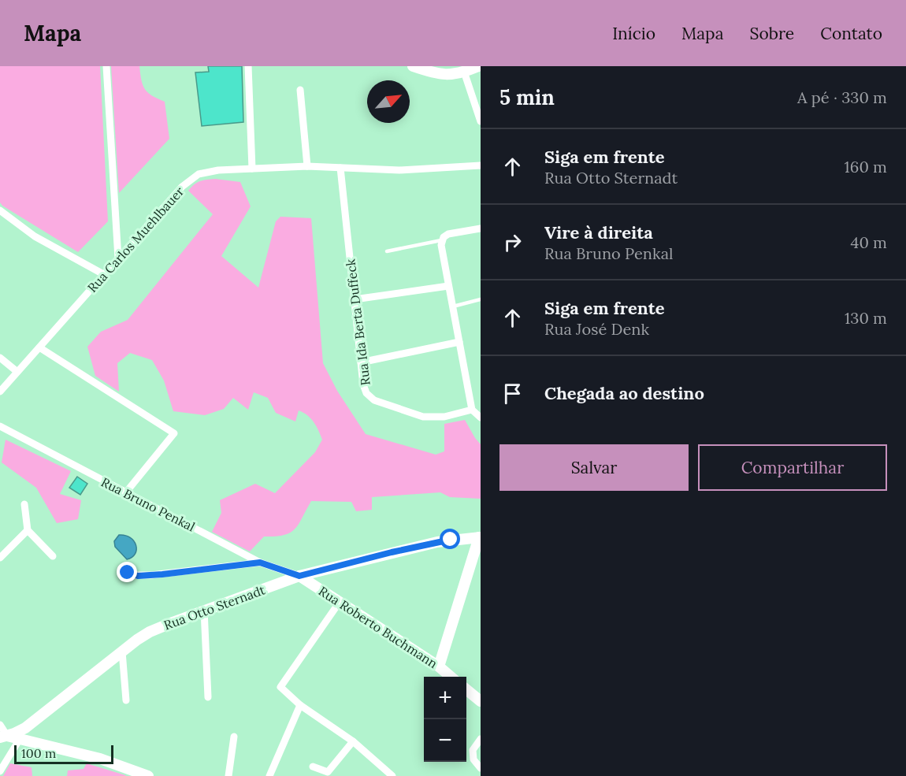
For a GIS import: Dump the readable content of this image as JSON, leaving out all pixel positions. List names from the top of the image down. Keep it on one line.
{"streets":{"main road":["Rua Otto Sternadt","Rua Roberto Buchmann"],"street":["Rua Carlos Muehlbauer","Rua Ida Berta Duffeck","Rua Bruno Penkal"]},"crossings":[["Rua Carlos Muehlbauer","Rua Ida Berta Duffeck"],["Rua Bruno Penkal","Rua Otto Sternadt"],["Rua Bruno Penkal","Rua Roberto Buchmann"],["Rua Otto Sternadt","Rua Roberto Buchmann"]],"scale_bar":"100 m","north":"top right","page":{"header":"Mapa","nav":["Início","Mapa","Sobre","Contato"],"heading":["5 min","A pé · 330 m"],"list":[["Siga em frente","Rua Otto Sternadt","160 m"],["Vire à direita","Rua Bruno Penkal","40 m"],["Siga em frente","Rua José Denk","130 m"],"Chegada ao destino"],"buttons":["Salvar","Compartilhar"],"map_buttons":["+","−"],"scale":"100 m"}}
